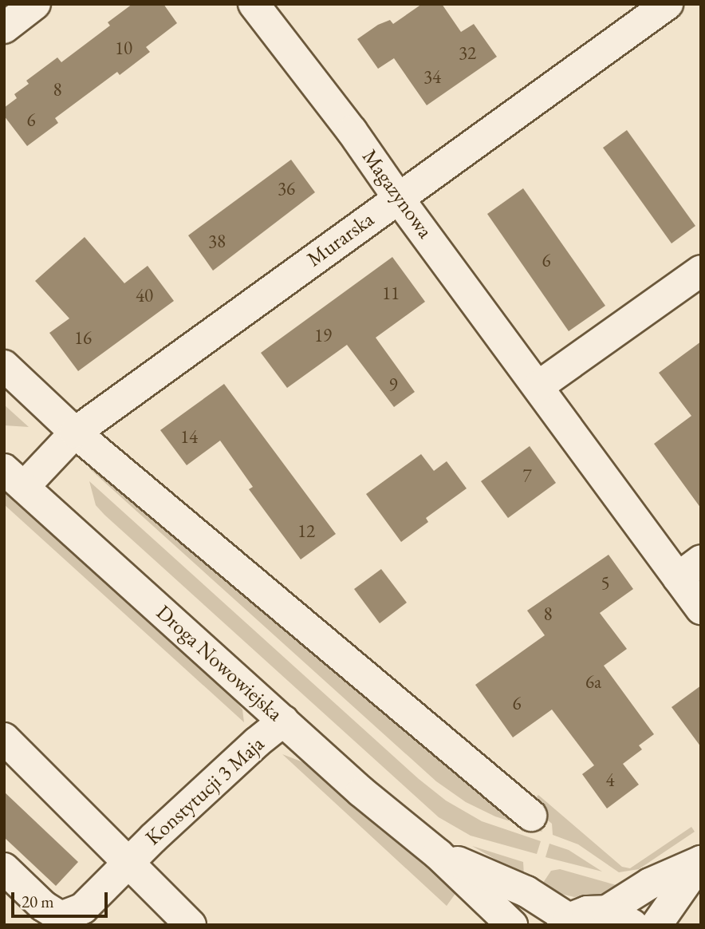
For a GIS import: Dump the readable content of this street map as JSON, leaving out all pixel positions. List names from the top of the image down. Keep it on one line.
{"streets":{"street":["Magazynowa","Murarska","Droga Nowowiejska","Konstytucji 3 Maja"]},"crossings":[["Magazynowa","Murarska"],["Murarska","Droga Nowowiejska"],["Droga Nowowiejska","Konstytucji 3 Maja"]],"house_numbers":["10","32","34","8","6","36","38","6","11","40","19","16","9","14","7","12","5","8","6a","6","4"],"scale_bar":"20 m"}
